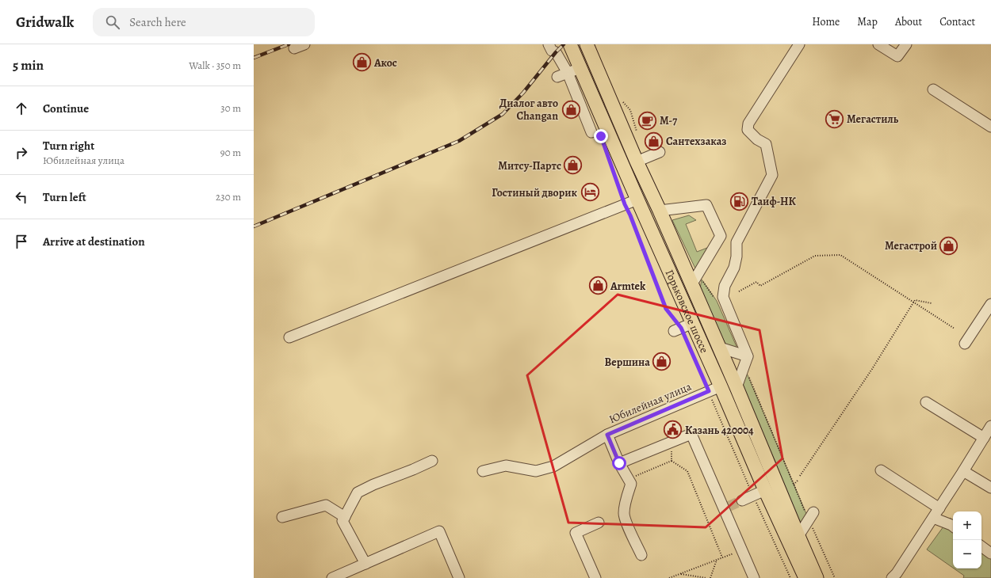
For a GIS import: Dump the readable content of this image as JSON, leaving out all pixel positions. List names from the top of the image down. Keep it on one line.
{"streets":{"main road":["Горьковское шоссе"],"street":["Юбилейная улица"]},"crossings":[["Горьковское шоссе","Юбилейная улица"]],"places":{"shop":["Акос","Диалог авто Changan","Сантехзаказ","Митсу-Партс","Мегастрой","Armtek","Вершина"],"supermarket":["Мегастиль"],"cafe":["M-7"],"hotel":["Гостиный дворик"],"fuel station":["Таиф-НК"],"public building":["Казань 420004"]},"page":{"header":"Gridwalk","search":"Search here","nav":["Home","Map","About","Contact"],"heading":["5 min","Walk · 350 m"],"list":[["Continue","30 m"],["Turn right","Юбилейная улица","90 m"],["Turn left","230 m"],"Arrive at destination"],"map_buttons":["+","−"]}}
